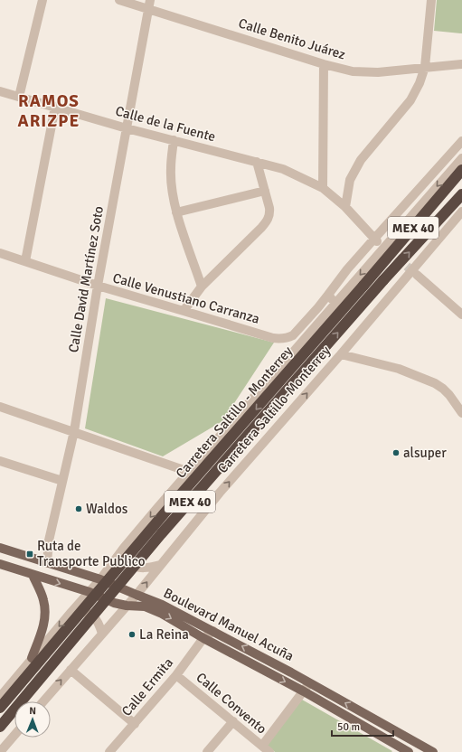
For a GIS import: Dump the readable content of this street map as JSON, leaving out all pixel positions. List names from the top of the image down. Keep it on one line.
{"streets":{"highway":["MEX 40","Carretera Saltillo - Monterrey"],"main road":["Boulevard Manuel Acuña"],"street":["Calle Benito Juárez","Calle de la Fuente","Calle David Martínez Soto","Calle Venustiano Carranza","Carretera Saltillo-Monterrey","Calle Ermita","Calle Convento"]},"crossings":[["Calle Benito Juárez","Calle David Martínez Soto"],["Calle de la Fuente","Calle David Martínez Soto"],["Calle de la Fuente","Calle Venustiano Carranza"],["Calle David Martínez Soto","Calle Venustiano Carranza"],["Calle David Martínez Soto","Boulevard Manuel Acuña"],["Carretera Saltillo-Monterrey","Boulevard Manuel Acuña"],["Boulevard Manuel Acuña","Calle Ermita"],["Calle Ermita","Calle Convento"]],"districts":["RAMOS ARIZPE"],"places":{"other":["alsuper","Waldos","La Reina"],"transit":["Ruta de Transporte Publico"]},"scale_bar":"50 m","north":"top"}
